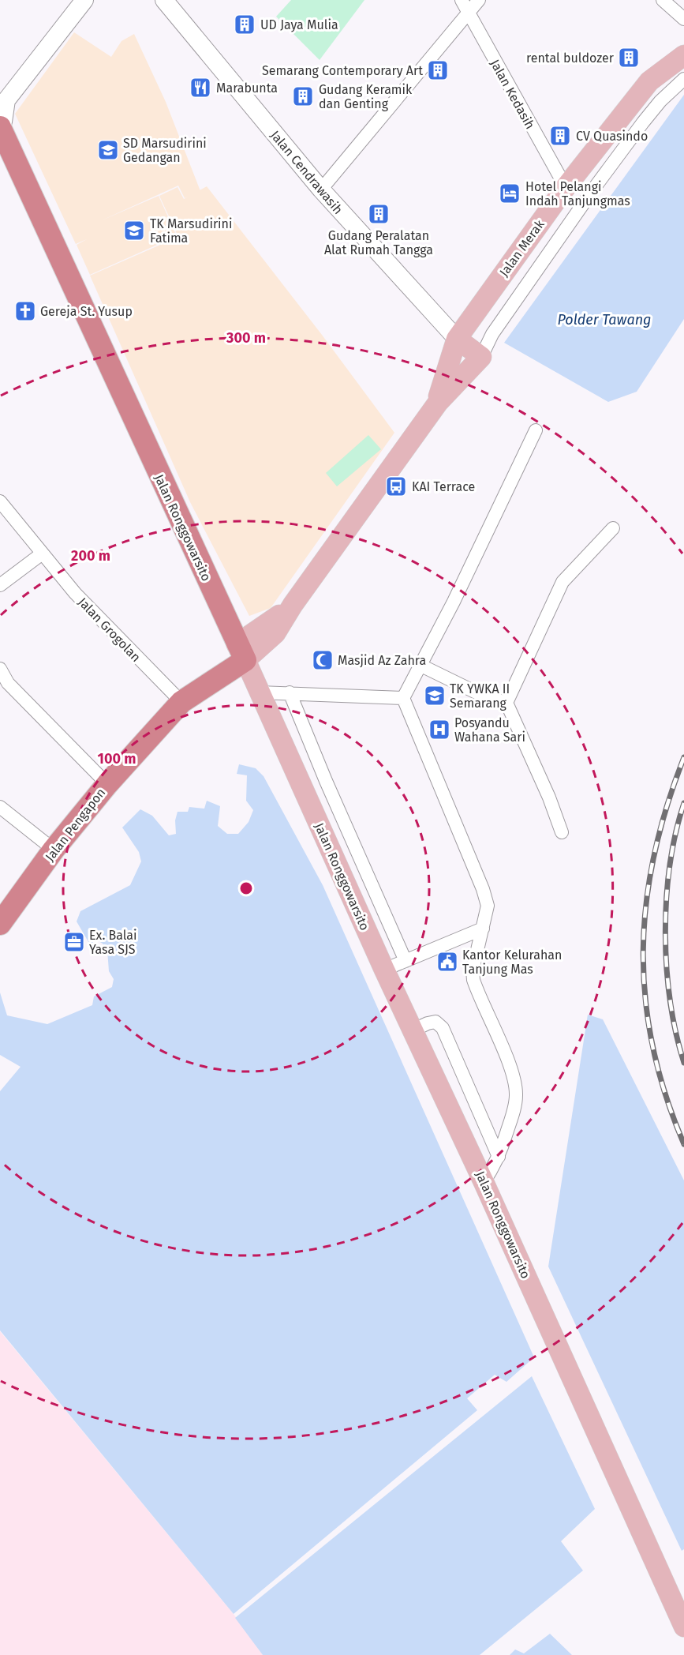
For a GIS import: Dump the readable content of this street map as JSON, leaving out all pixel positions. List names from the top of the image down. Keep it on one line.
{"streets":{"highway":["Jalan Ronggowarsito","Jalan Pengapon"],"main road":["Jalan Cendrawasih","Jalan Merak"],"street":["Jalan Kedasih","Jalan Grogolan"]},"crossings":[["Jalan Kedasih","Jalan Merak"],["Jalan Cendrawasih","Jalan Merak"],["Jalan Ronggowarsito","Jalan Pengapon"],["Jalan Grogolan","Jalan Pengapon"]],"water":["Polder Tawang"],"places":{"building":["UD Jaya Mulia","rental buldozer","Semarang Contemporary Art","Gudang Keramik dan Genting","CV Quasindo","Gudang Peralatan Alat Rumah Tangga"],"restaurant":["Marabunta"],"school or university":["SD Marsudirini Gedangan","TK Marsudirini Fatima","TK YWKA II Semarang"],"hotel":["Hotel Pelangi Indah Tanjungmas"],"church":["Gereja St. Yusup"],"bus stop":["KAI Terrace"],"mosque":["Masjid Az Zahra"],"hospital":["Posyandu Wahana Sari"],"office":["Ex. Balai Yasa SJS"],"public building":["Kantor Kelurahan Tanjung Mas"]},"rings":["300 m","200 m","100 m"]}
